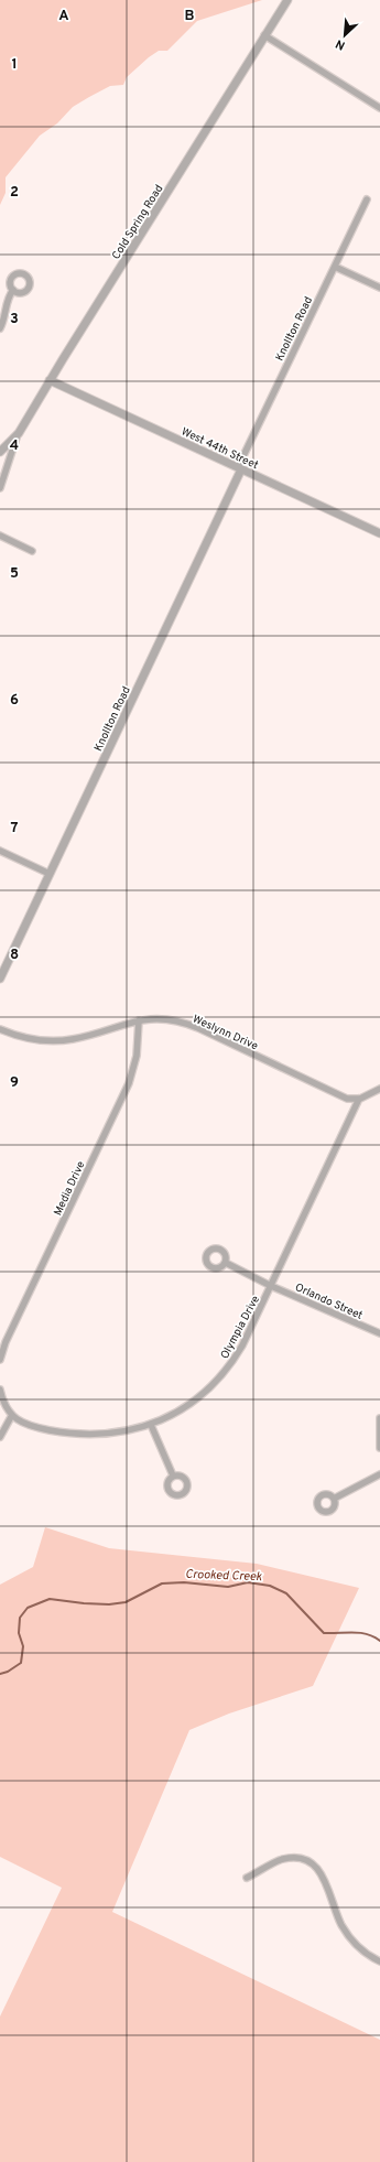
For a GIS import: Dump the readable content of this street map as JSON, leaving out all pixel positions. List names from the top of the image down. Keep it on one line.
{"streets":{"street":["Cold Spring Road","Knollton Road","West 44th Street","Weslynn Drive","Media Drive","Orlando Street","Olympia Drive"]},"crossings":[["Cold Spring Road","West 44th Street"],["Knollton Road","West 44th Street"],["Weslynn Drive","Media Drive"],["Weslynn Drive","Olympia Drive"],["Orlando Street","Olympia Drive"]],"water":["Crooked Creek"],"north":"bottom left","grid":{"columns":["A","B"],"rows":["1","2","3","4","5","6","7","8","9"]}}
